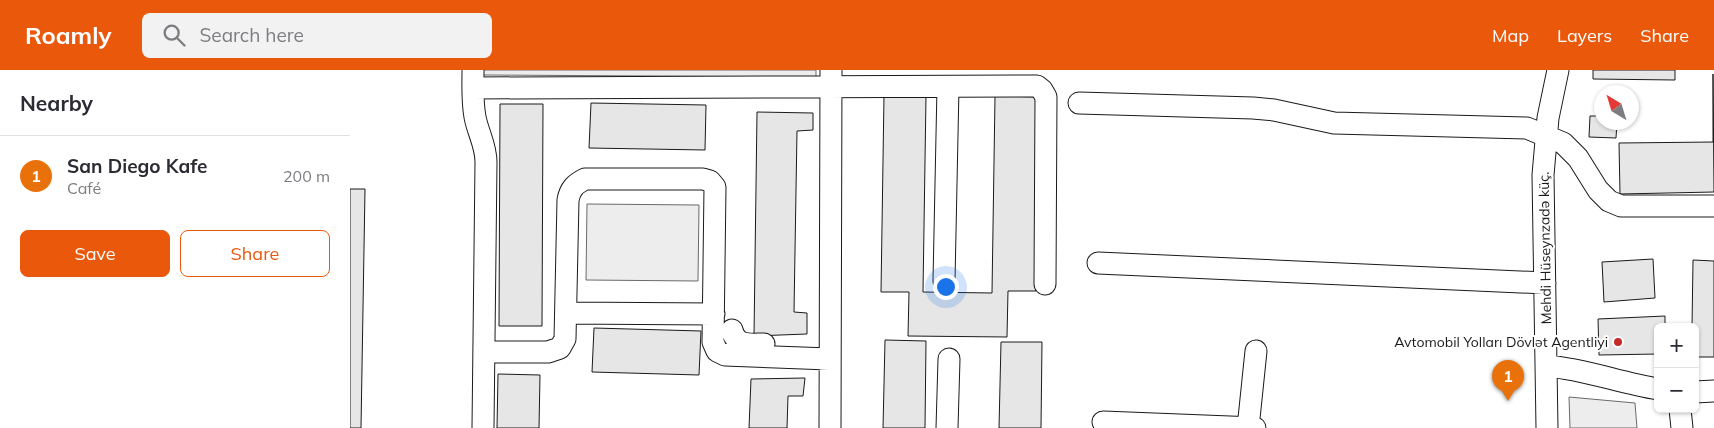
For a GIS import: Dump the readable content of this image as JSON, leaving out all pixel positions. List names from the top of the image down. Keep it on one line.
{"streets":{"street":["Mehdi Hüseynzadə küç."]},"places":["Avtomobil Yolları Dövlət Agentliyi"],"north":"top left","page":{"header":"Roamly","search":"Search here","nav":["Map","Layers","Share"],"heading":"Nearby","list":[{"mark":"1","name":"San Diego Kafe","note":"Café","value":"200 m"}],"buttons":["Save","Share"],"map_buttons":["+","−"],"pins":"1"}}
